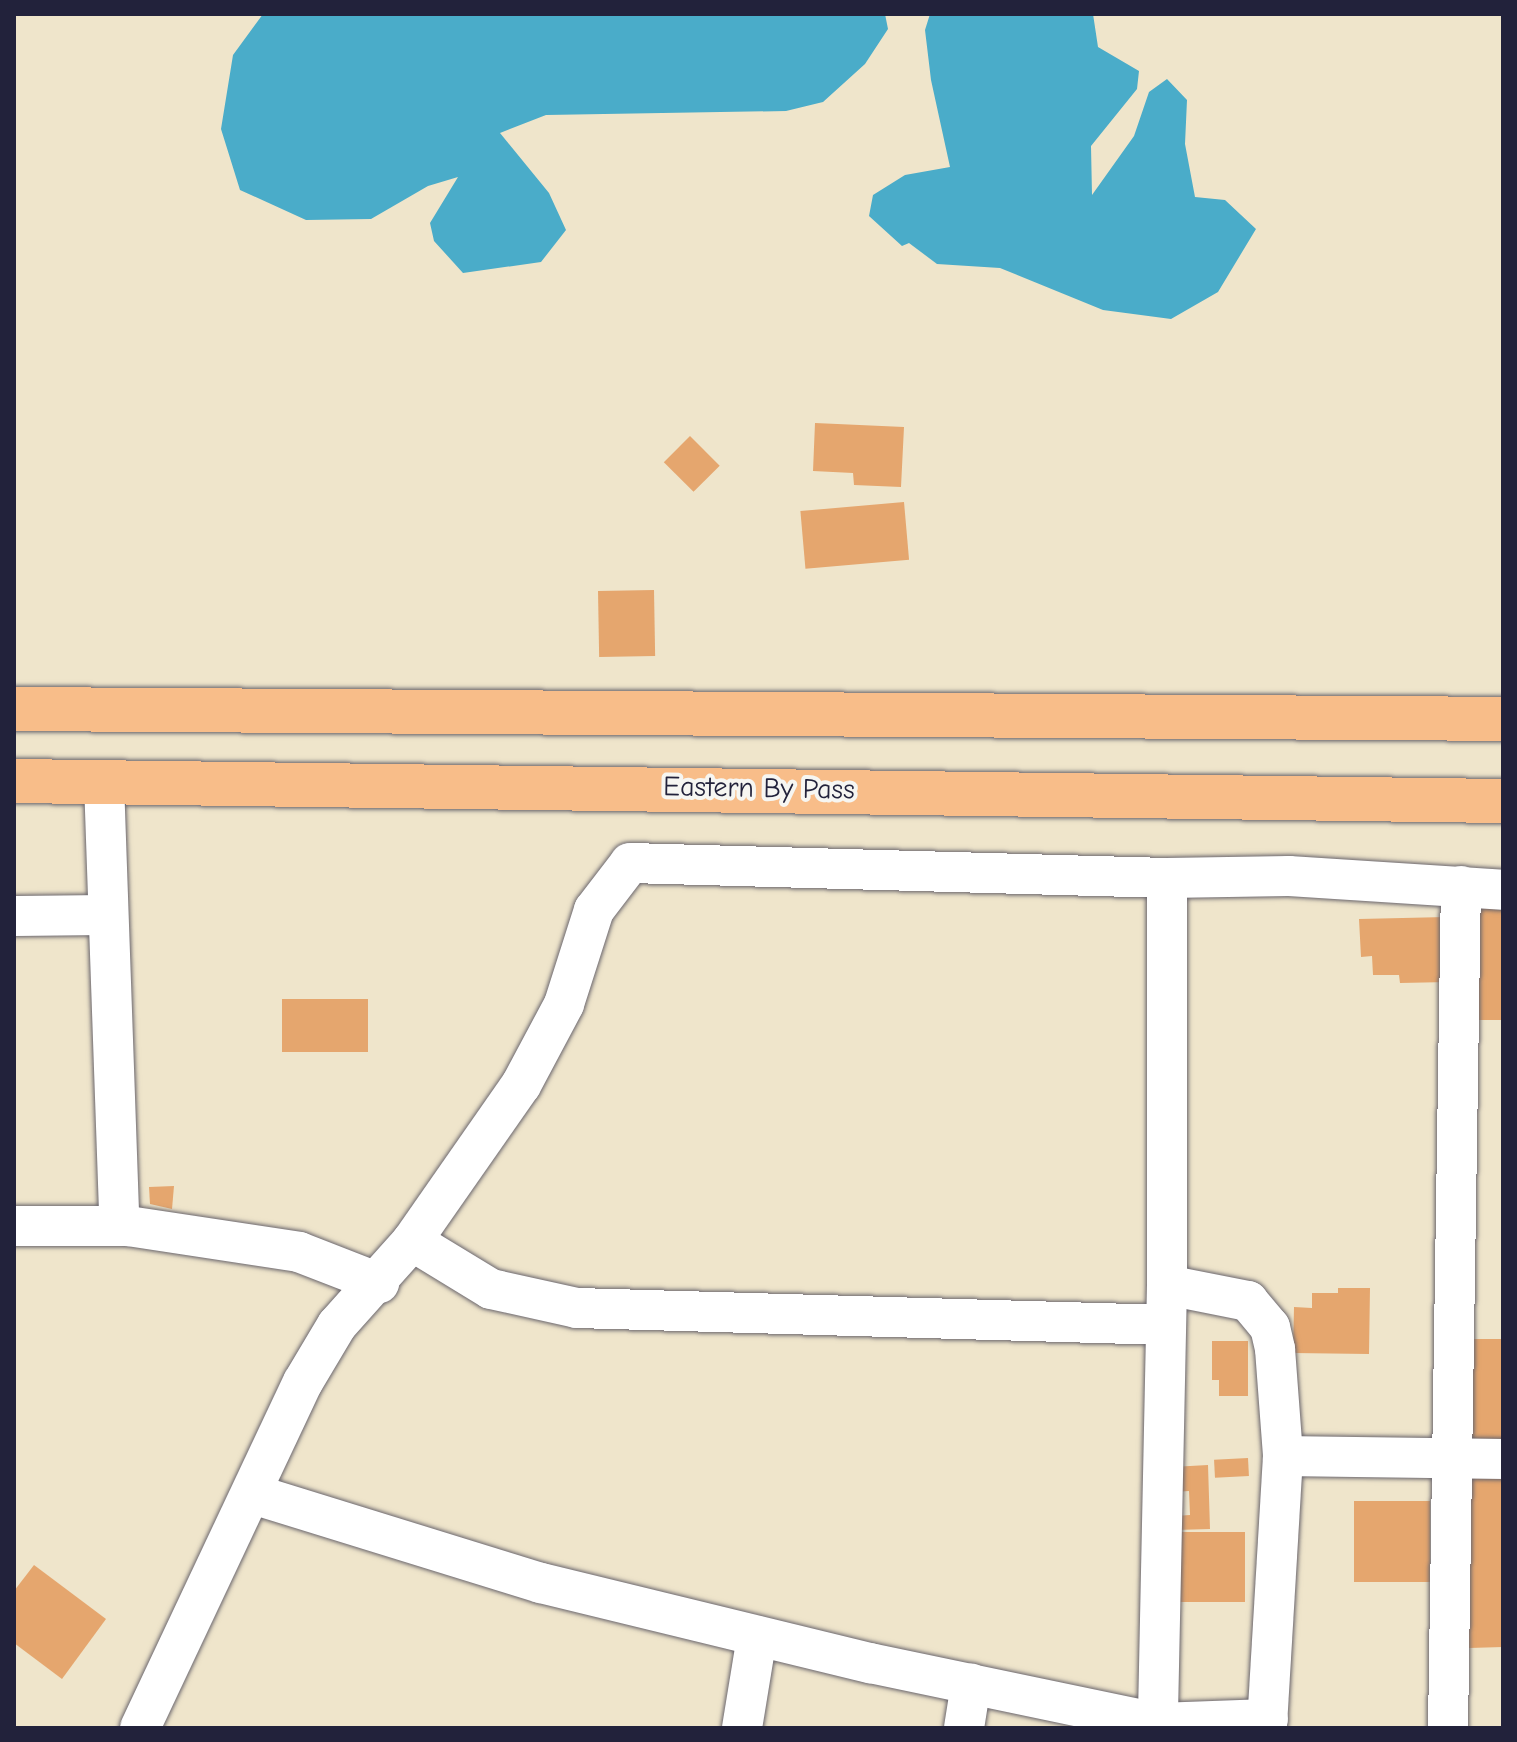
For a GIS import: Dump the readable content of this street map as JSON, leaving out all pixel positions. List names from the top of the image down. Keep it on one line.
{"streets":{"main road":["Eastern By Pass"]}}
